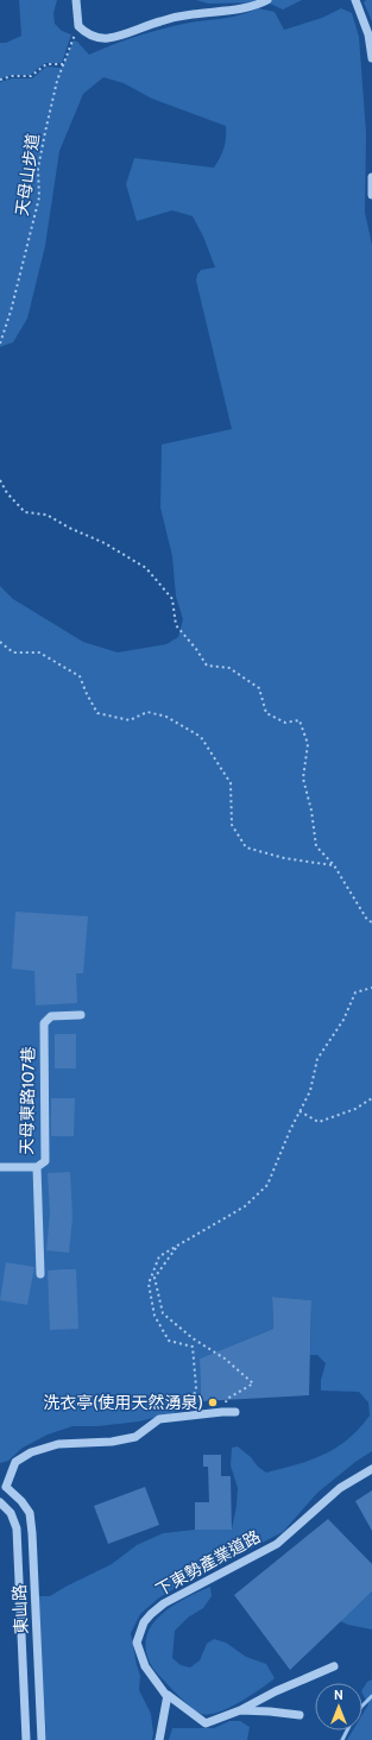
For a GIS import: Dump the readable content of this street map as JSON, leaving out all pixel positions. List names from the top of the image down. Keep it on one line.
{"streets":{"street":["天母東路107巷","下東勢產業道路","東山路"],"path":["天母山步道"]},"places":["洗衣亭(使用天然湧泉)"],"north":"top"}
